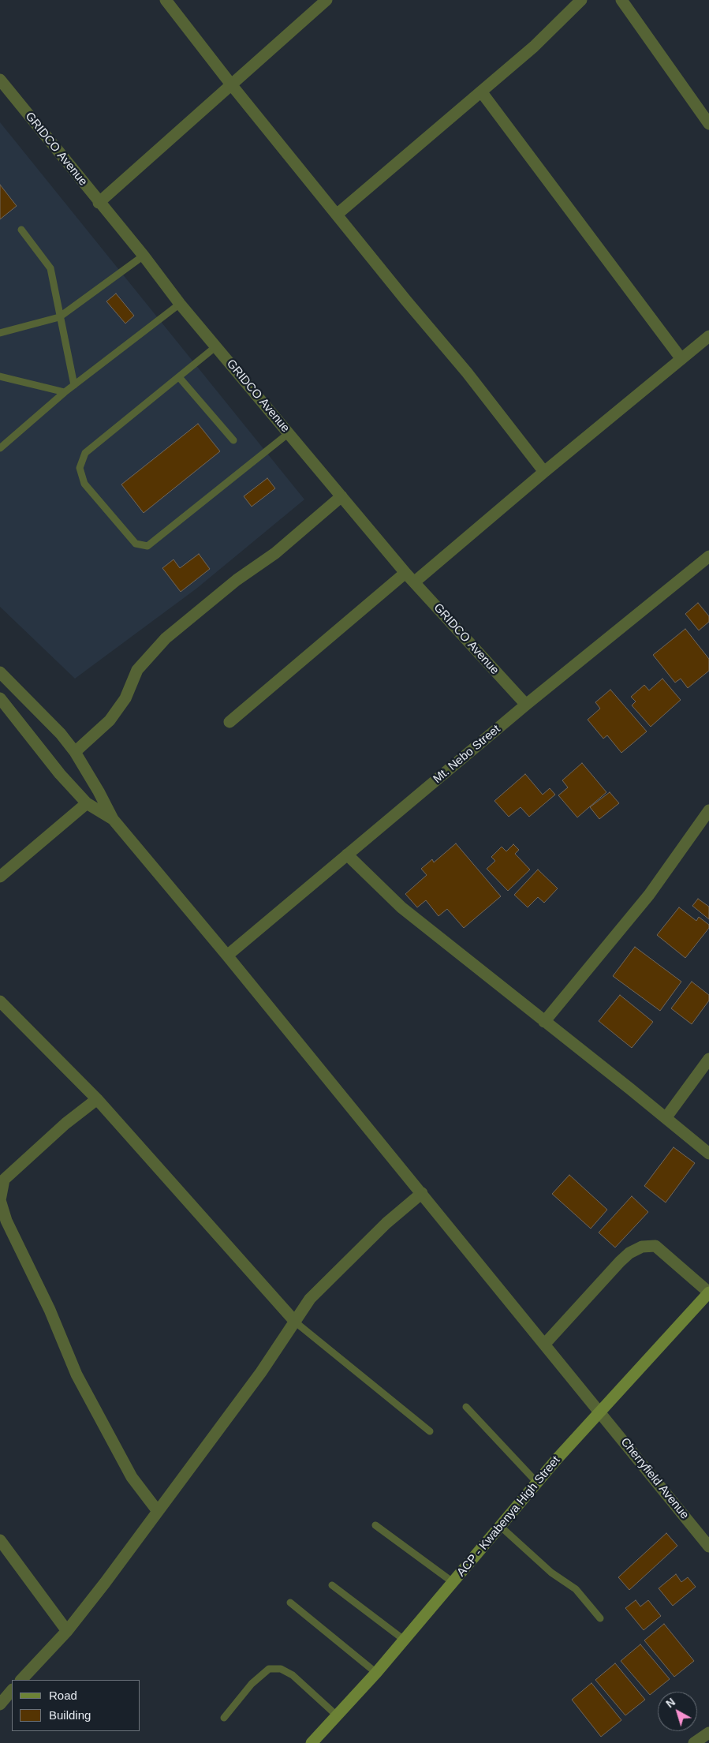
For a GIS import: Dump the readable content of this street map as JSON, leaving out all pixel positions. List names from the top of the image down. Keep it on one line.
{"streets":{"main road":["ACP - Kwabenya High Street"],"street":["GRIDCO Avenue","Mt. Nebo Street","Cherryfield Avenue"]},"crossings":[["GRIDCO Avenue","Mt. Nebo Street"],["Mt. Nebo Street","Cherryfield Avenue"],["Cherryfield Avenue","ACP - Kwabenya High Street"]],"legend":["Road","Building"],"north":"top left"}
